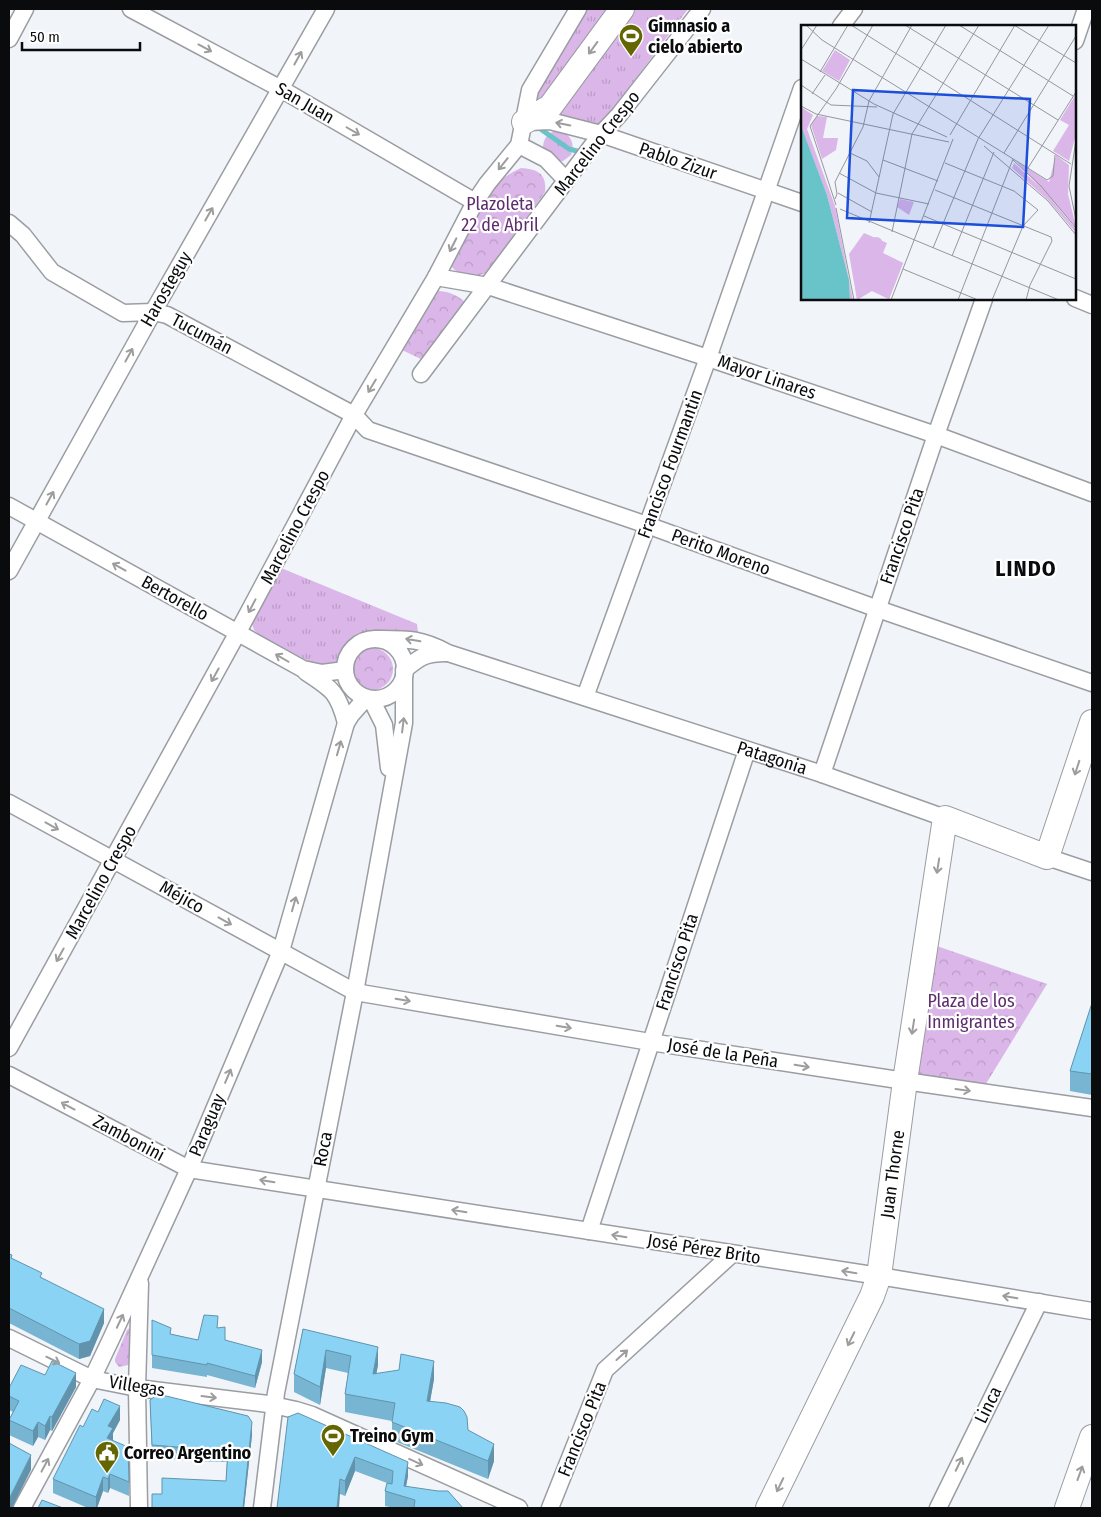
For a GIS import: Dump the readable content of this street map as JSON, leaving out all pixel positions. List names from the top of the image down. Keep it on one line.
{"streets":{"street":["San Juan","Marcelino Crespo","Pablo Zizur","Harosteguy","Tucumán","Mayor Linares","Francisco Fourmantin","Francisco Pita","Perito Moreno","Bertorello","Patagonia","Méjico","José de la Peña","Paraguay","Zambonini","Roca","Juan Thorne","José Pérez Brito","Villegas","Linca"]},"crossings":[["San Juan","Marcelino Crespo"],["San Juan","Harosteguy"],["Marcelino Crespo","Pablo Zizur"],["Marcelino Crespo","Tucumán"],["Marcelino Crespo","Mayor Linares"],["Marcelino Crespo","Perito Moreno"],["Marcelino Crespo","Bertorello"],["Marcelino Crespo","Méjico"],["Pablo Zizur","Francisco Fourmantin"],["Harosteguy","Tucumán"],["Harosteguy","Bertorello"],["Tucumán","Perito Moreno"],["Mayor Linares","Francisco Fourmantin"],["Mayor Linares","Francisco Pita"],["Francisco Fourmantin","Perito Moreno"],["Francisco Fourmantin","Patagonia"],["Francisco Pita","Perito Moreno"],["Francisco Pita","Patagonia"],["Francisco Pita","José de la Peña"],["Francisco Pita","José Pérez Brito"],["Bertorello","Patagonia"],["Bertorello","Paraguay"],["Patagonia","Paraguay"],["Patagonia","Juan Thorne"],["Méjico","José de la Peña"],["Méjico","Paraguay"],["Méjico","Roca"],["José de la Peña","Roca"],["José de la Peña","Juan Thorne"],["Paraguay","Zambonini"],["Paraguay","Villegas"],["Zambonini","Roca"],["Zambonini","José Pérez Brito"],["Roca","José Pérez Brito"],["Roca","Villegas"],["Juan Thorne","José Pérez Brito"],["José Pérez Brito","Linca"]],"one_way":["San Juan","Marcelino Crespo","Harosteguy","Bertorello","Méjico","José de la Peña","Zambonini","Juan Thorne","José Pérez Brito","Villegas"],"districts":["LINDO"],"parks":["Plazoleta 22 de Abril","Plaza de los Inmigrantes"],"places":{"sports":["Gimnasio a cielo abierto","Treino Gym"],"public building":["Correo Argentino"]},"scale_bar":"50 m"}
